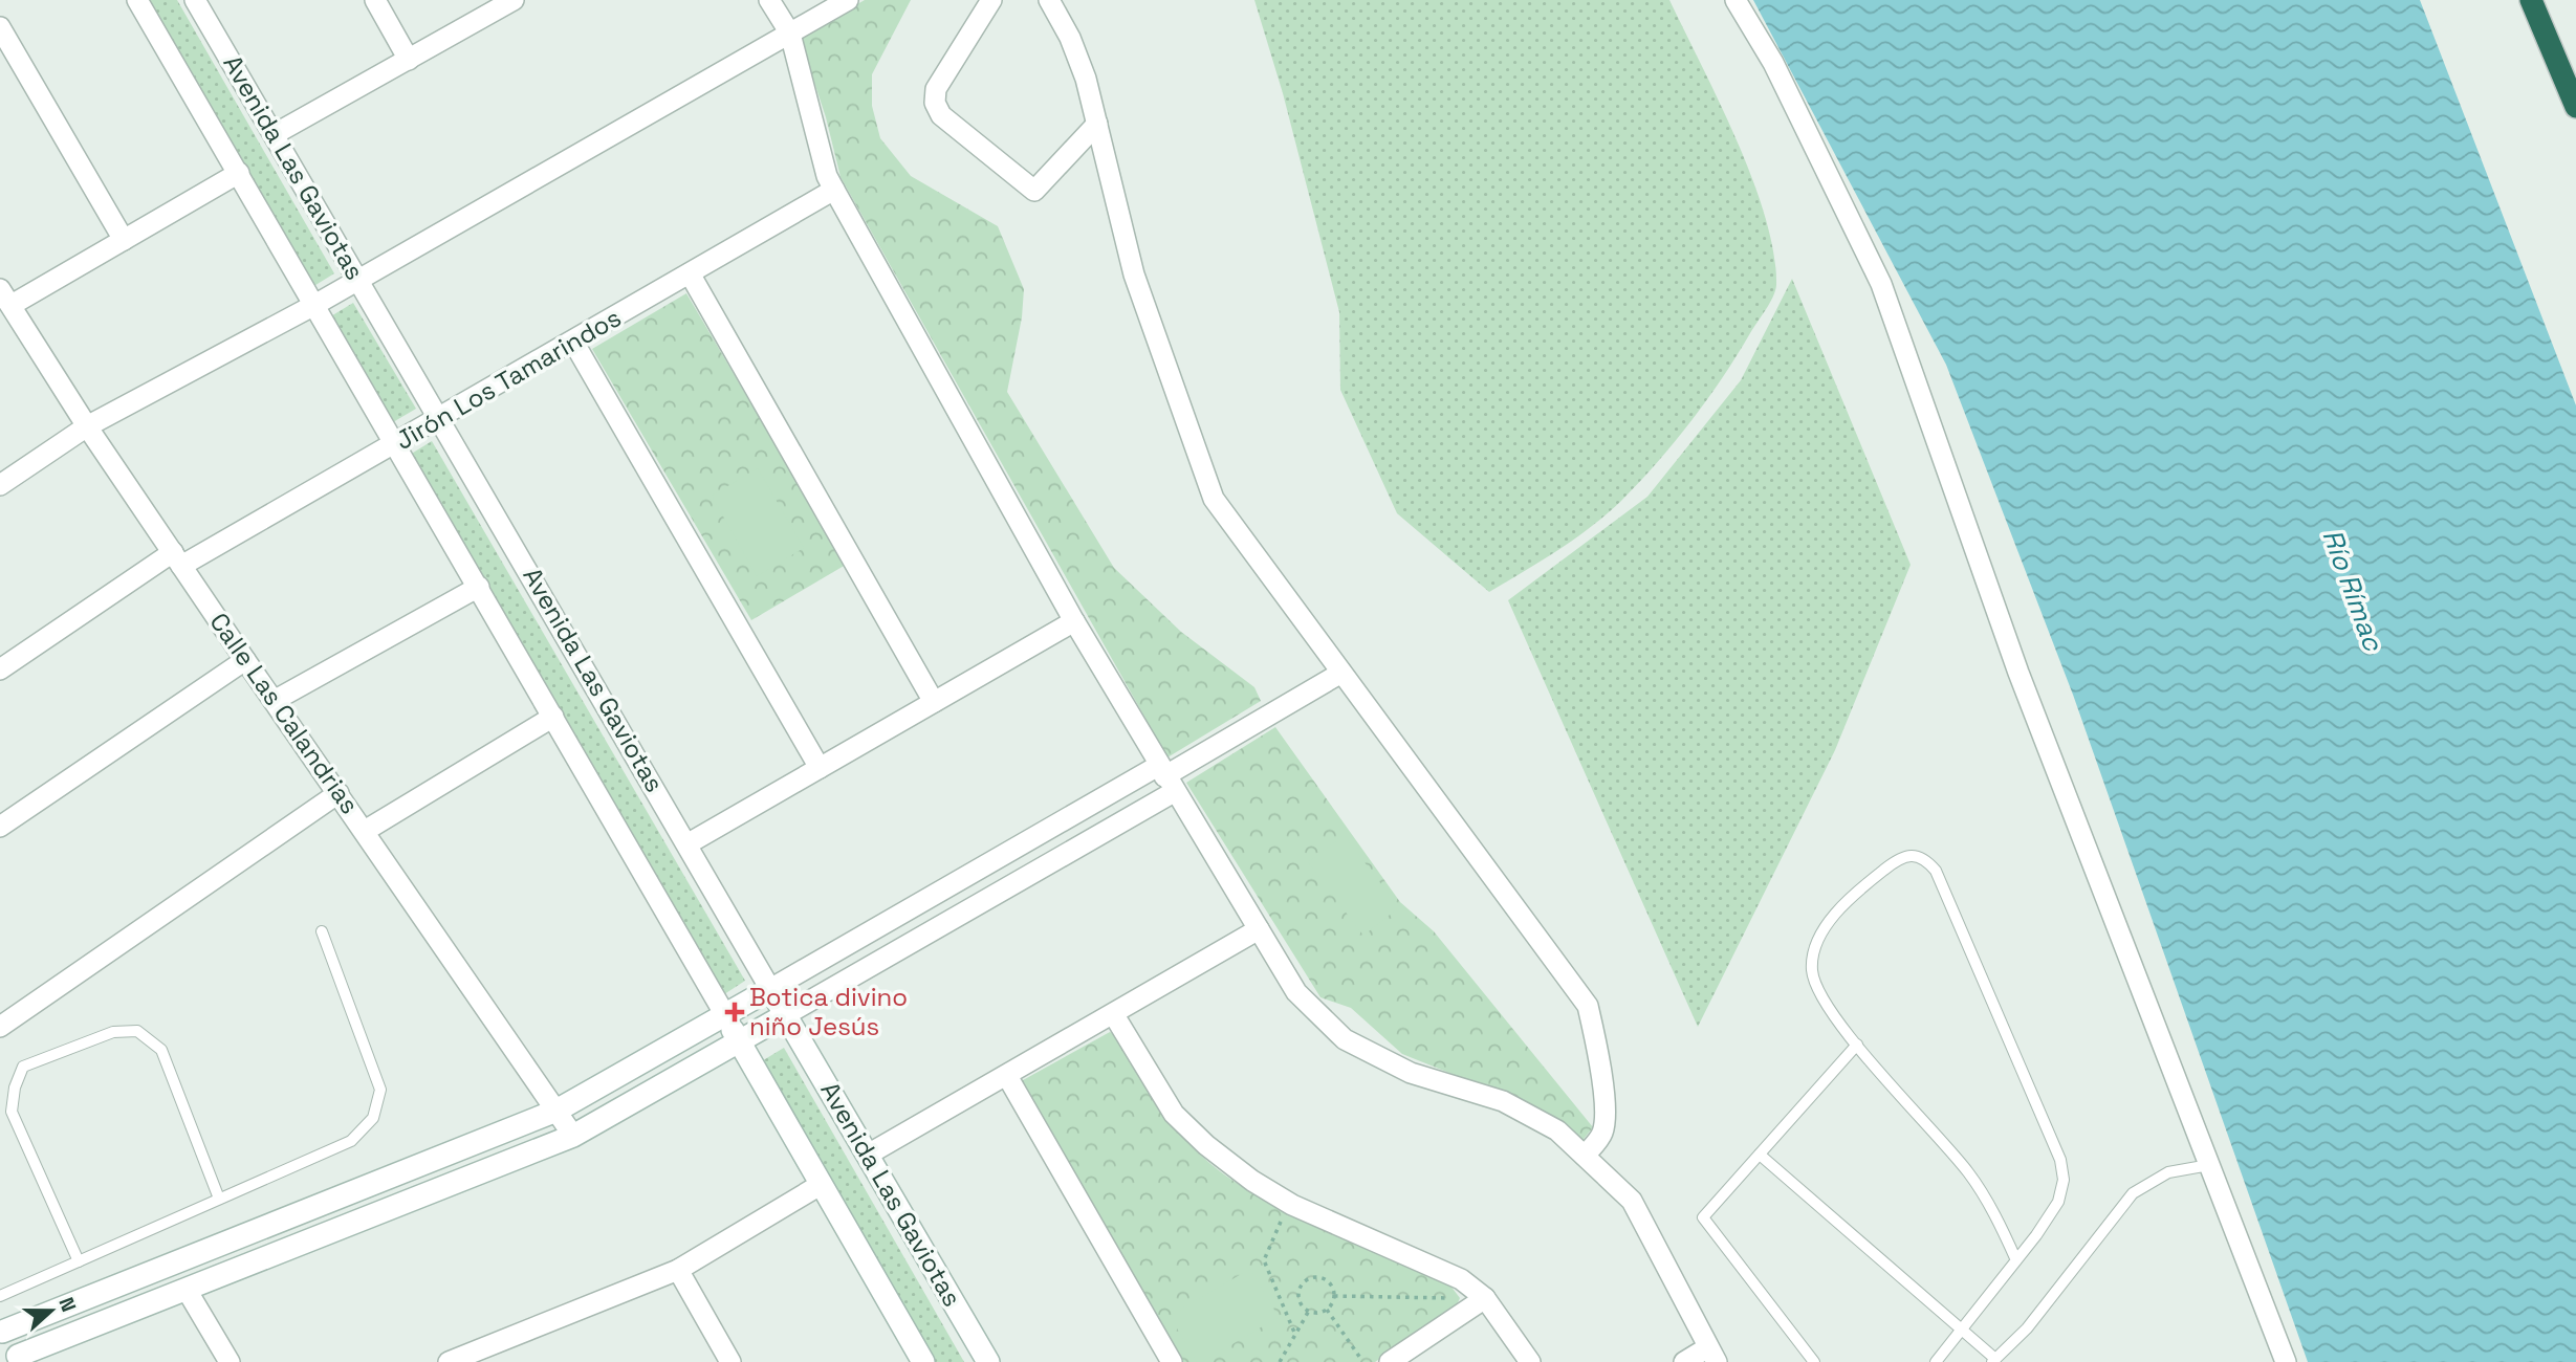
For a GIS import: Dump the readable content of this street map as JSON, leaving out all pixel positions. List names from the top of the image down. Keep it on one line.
{"streets":{"street":["Avenida Las Gaviotas","Jirón Los Tamarindos","Calle Las Calandrias"]},"crossings":[["Avenida Las Gaviotas","Jirón Los Tamarindos"],["Jirón Los Tamarindos","Calle Las Calandrias"]],"water":["Río Rímac"],"places":{"health":["Botica divino niño Jesús"]},"north":"right"}
